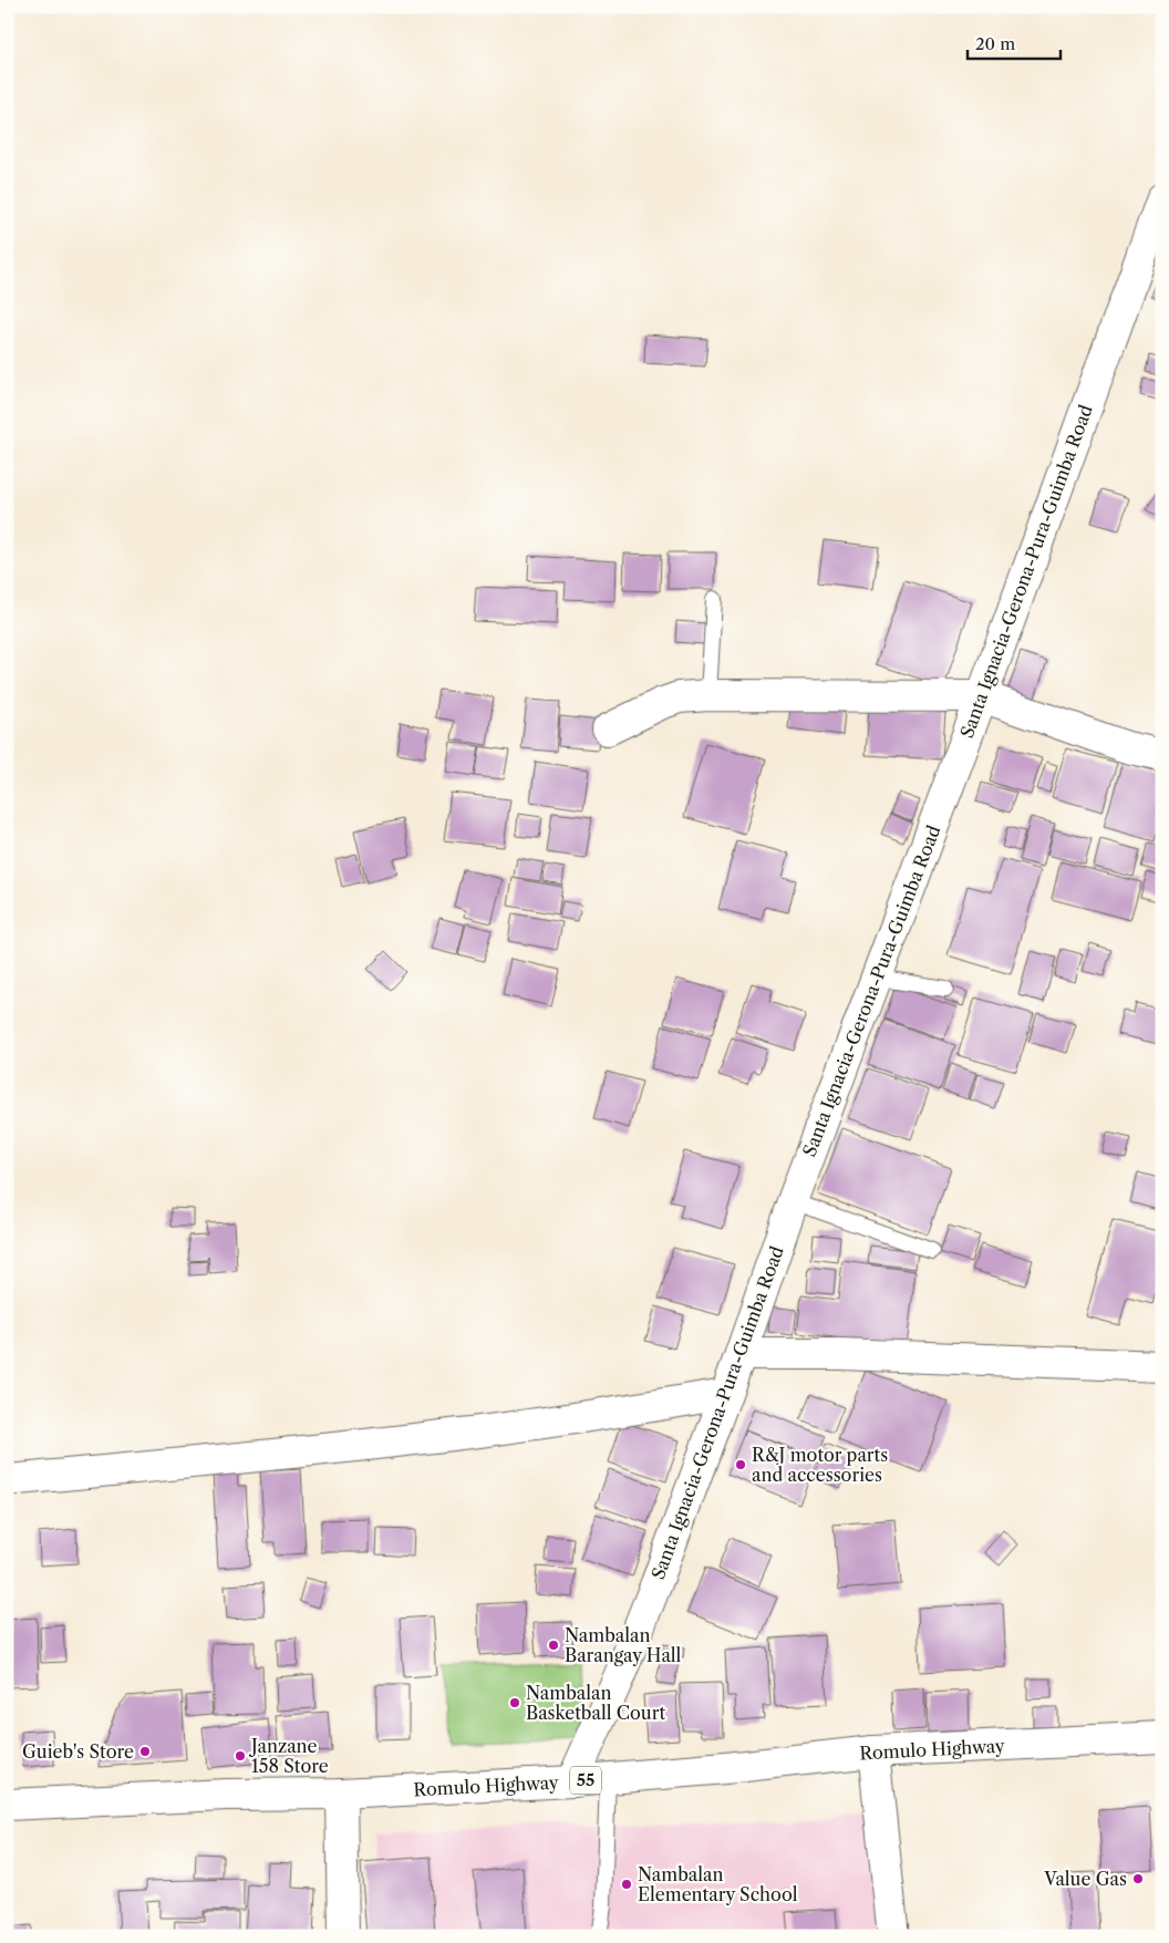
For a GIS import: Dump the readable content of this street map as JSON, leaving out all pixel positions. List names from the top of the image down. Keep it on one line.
{"streets":{"main road":["Santa Ignacia-Gerona-Pura-Guimba Road","Romulo Highway","55"]},"crossings":[["Santa Ignacia-Gerona-Pura-Guimba Road","Romulo Highway"]],"places":["R&J motor parts and accessories","Nambalan Barangay Hall","Nambalan Basketball Court","Guieb's Store","Janzane 158 Store","Value Gas","Nambalan Elementary School"],"scale_bar":"20 m"}
